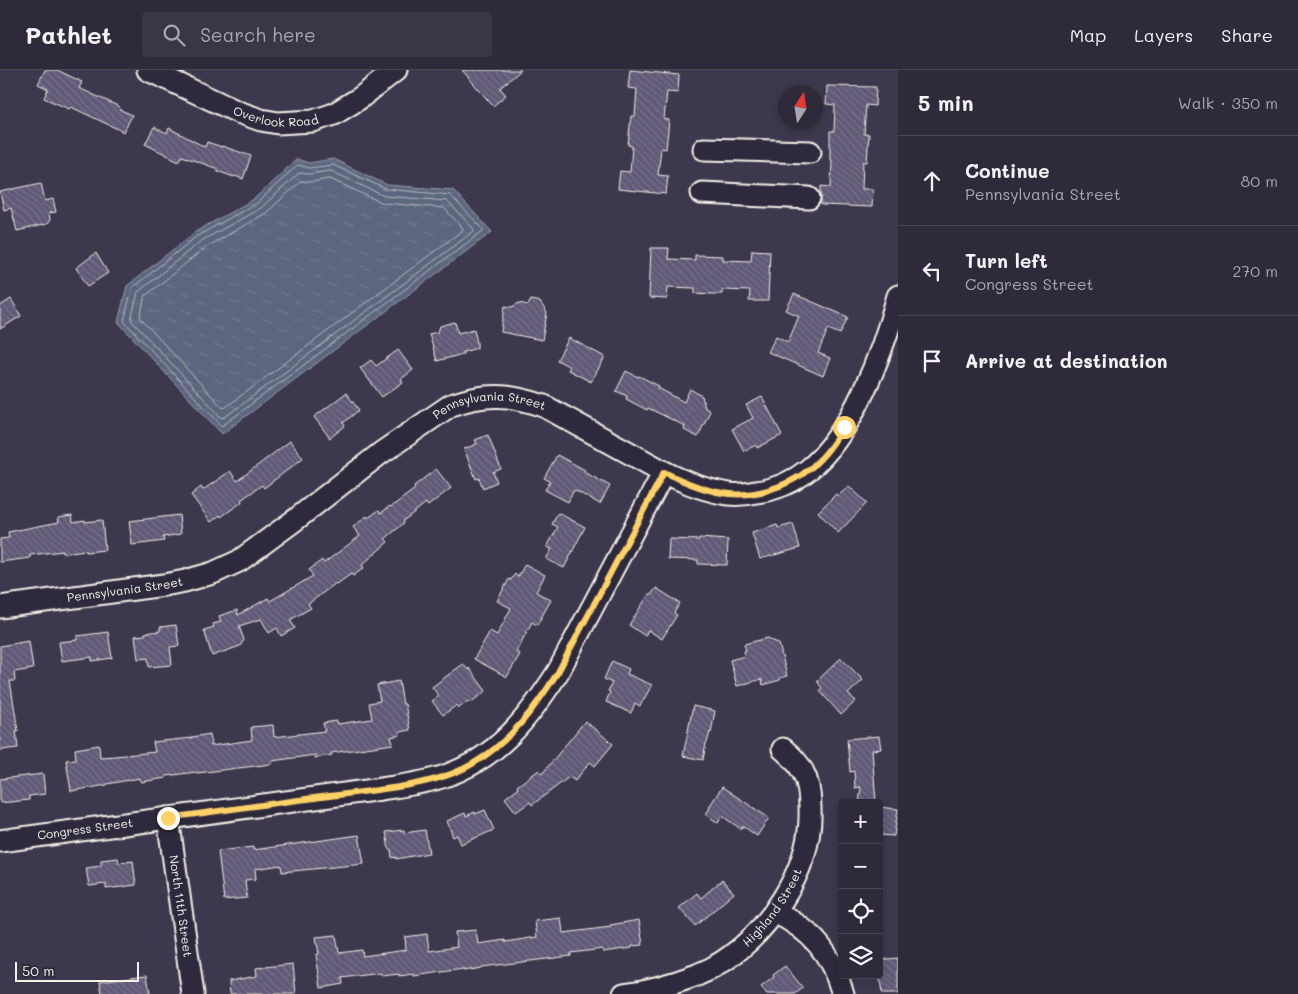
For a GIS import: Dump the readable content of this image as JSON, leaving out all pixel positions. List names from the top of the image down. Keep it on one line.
{"streets":{"street":["Overlook Road","Pennsylvania Street","Congress Street","North 11th Street","Highland Street"]},"crossings":[["Pennsylvania Street","Congress Street"],["Congress Street","North 11th Street"]],"scale_bar":"50 m","north":"top","page":{"header":"Pathlet","search":"Search here","nav":["Map","Layers","Share"],"heading":["5 min","Walk · 350 m"],"list":[["Continue","Pennsylvania Street","80 m"],["Turn left","Congress Street","270 m"],"Arrive at destination"],"map_buttons":["+","−"],"scale":"50 m"}}
